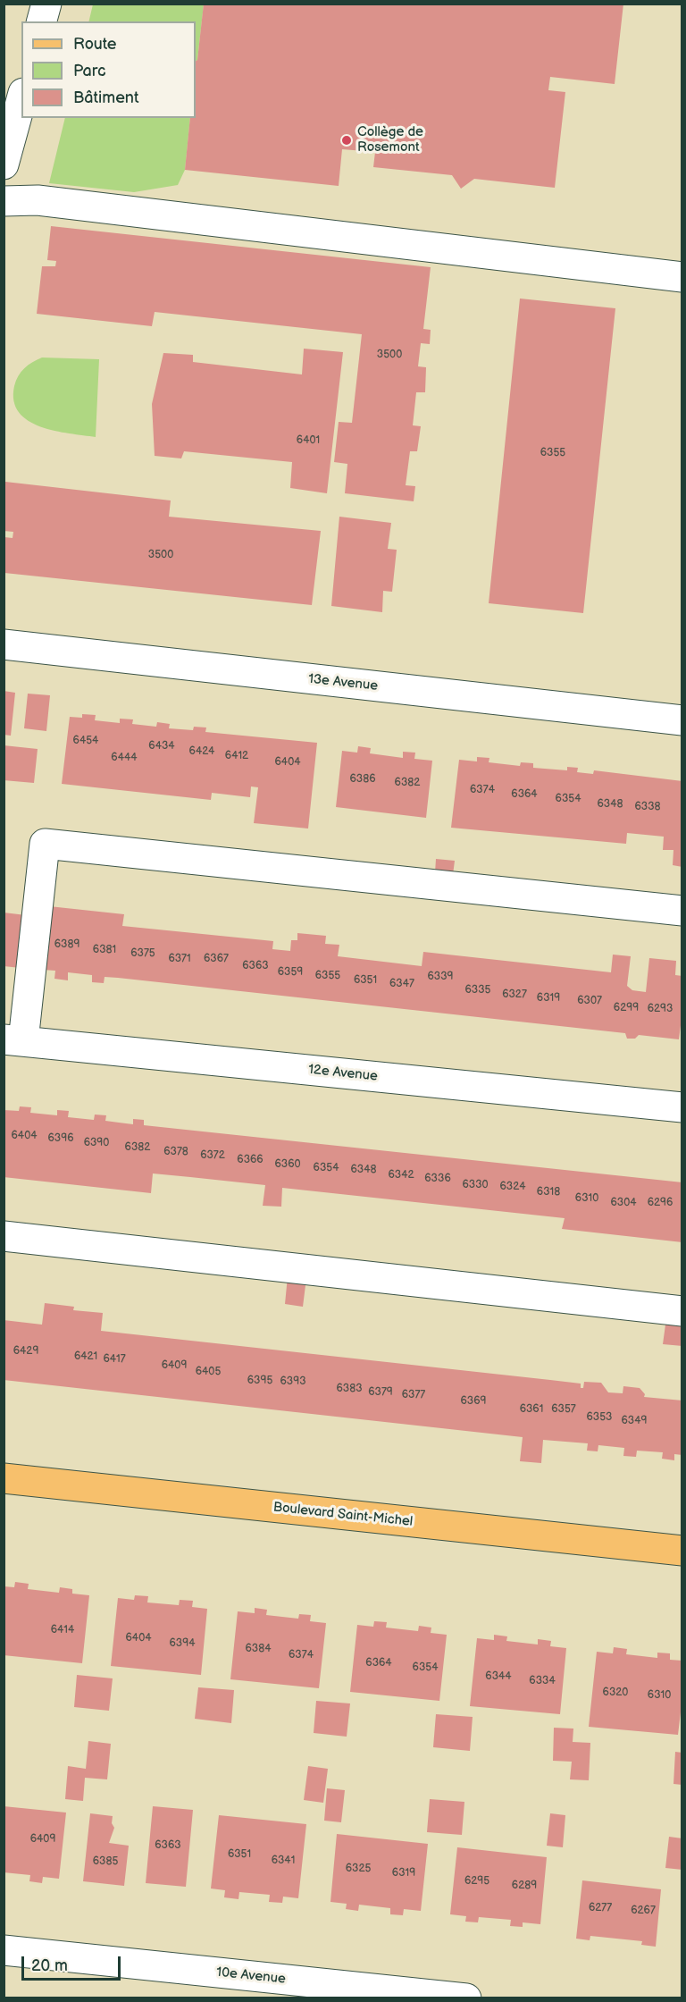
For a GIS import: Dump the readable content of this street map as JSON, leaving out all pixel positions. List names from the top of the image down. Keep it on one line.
{"streets":{"main road":["Boulevard Saint-Michel"],"street":["13e Avenue","12e Avenue","10e Avenue"]},"places":["Collège de Rosemont"],"house_numbers":["3500","6401","6355","3500","6454","6434","6424","6412","6444","6404","6386","6382","6374","6364","6354","6348","6338","6389","6381","6375","6371","6367","6363","6359","6355","6339","6351","6347","6335","6327","6319","6307","6299","6293","6404","6396","6390","6382","6378","6372","6366","6360","6354","6348","6342","6336","6330","6324","6318","6310","6304","6296","6429","6421","6417","6409","6405","6395","6393","6383","6379","6377","6369","6361","6357","6353","6349","6414","6404","6394","6384","6374","6364","6354","6344","6334","6320","6310","6409","6363","6351","6341","6385","6325","6319","6295","6289","6277","6267"],"legend":["Route","Parc","Bâtiment"],"scale_bar":"20 m"}
